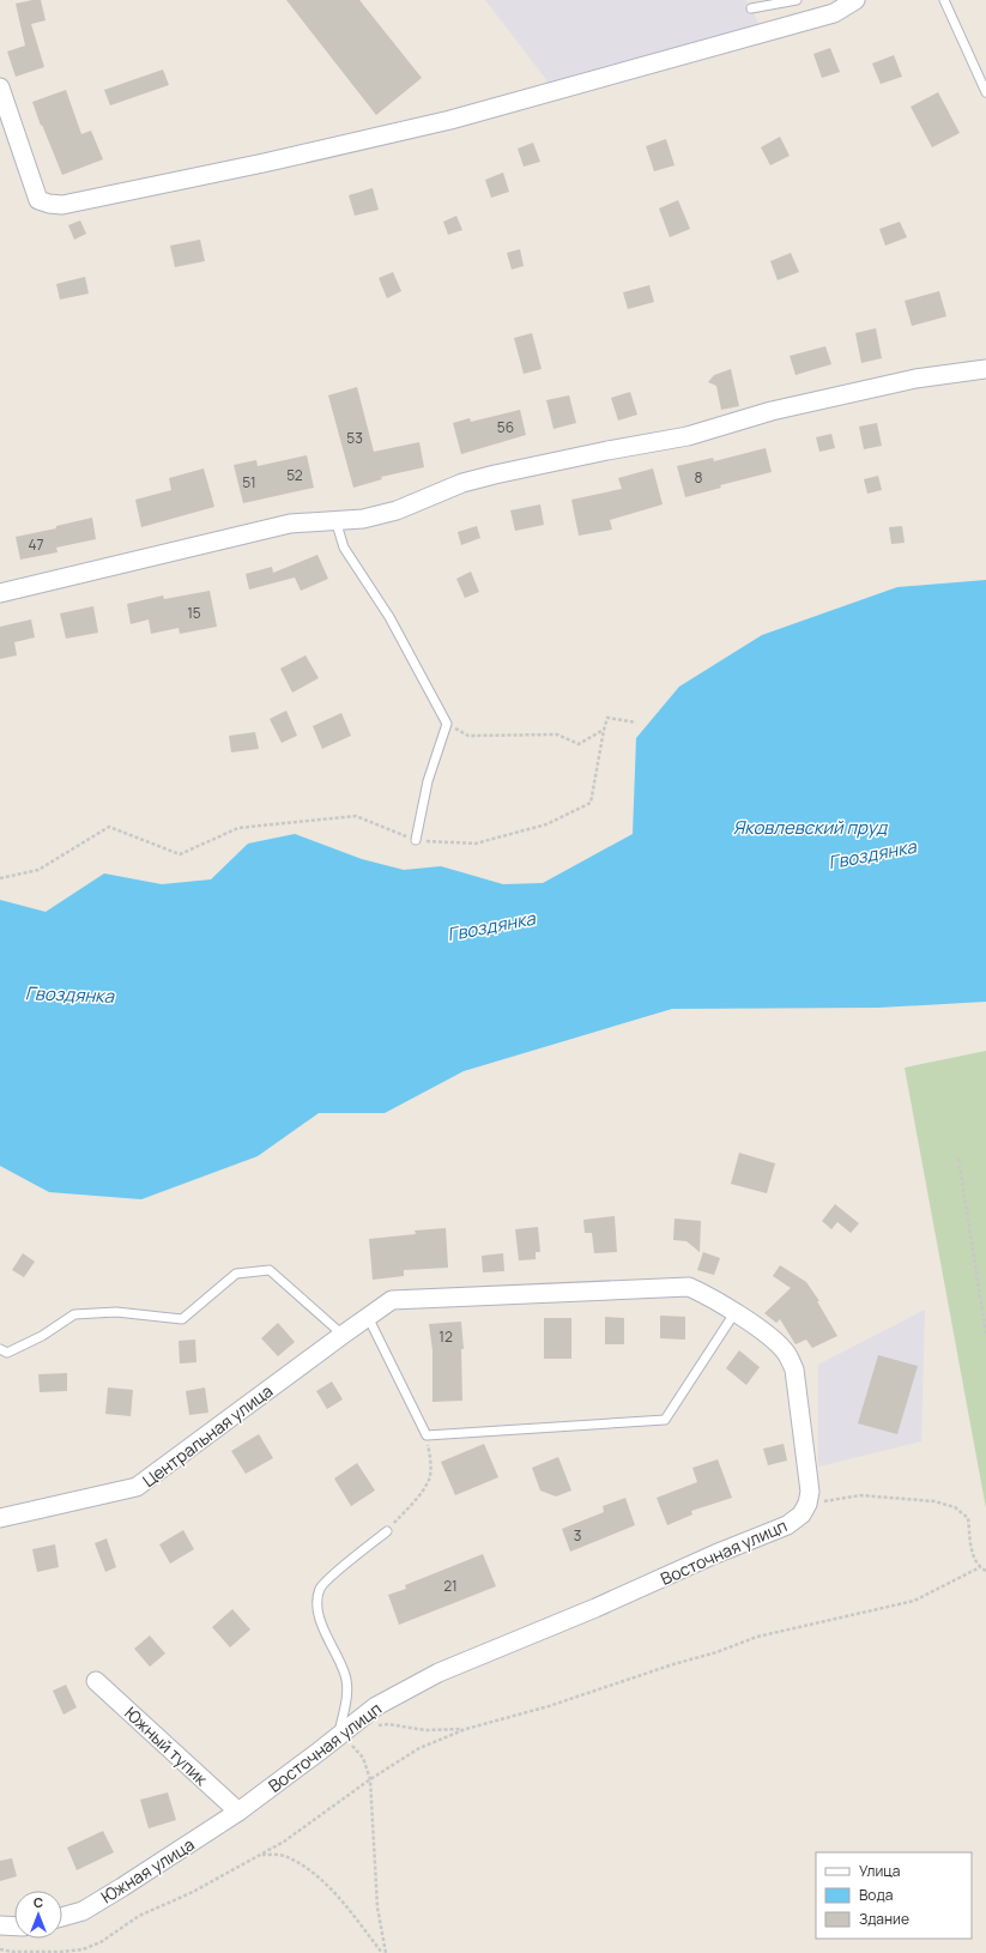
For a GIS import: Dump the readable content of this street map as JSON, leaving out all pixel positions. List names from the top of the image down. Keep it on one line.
{"streets":{"street":["Центральная улица","Восточная улицп","Южный тупик","Южная улица"]},"crossings":[["Восточная улицп","Южный тупик"],["Восточная улицп","Южная улица"],["Южный тупик","Южная улица"]],"water":["Яковлевский пруд","Гвоздянка"],"house_numbers":["56","53","52","8","51","47","15","12","3","21"],"legend":["Улица","Вода","Здание"],"north":"top"}
